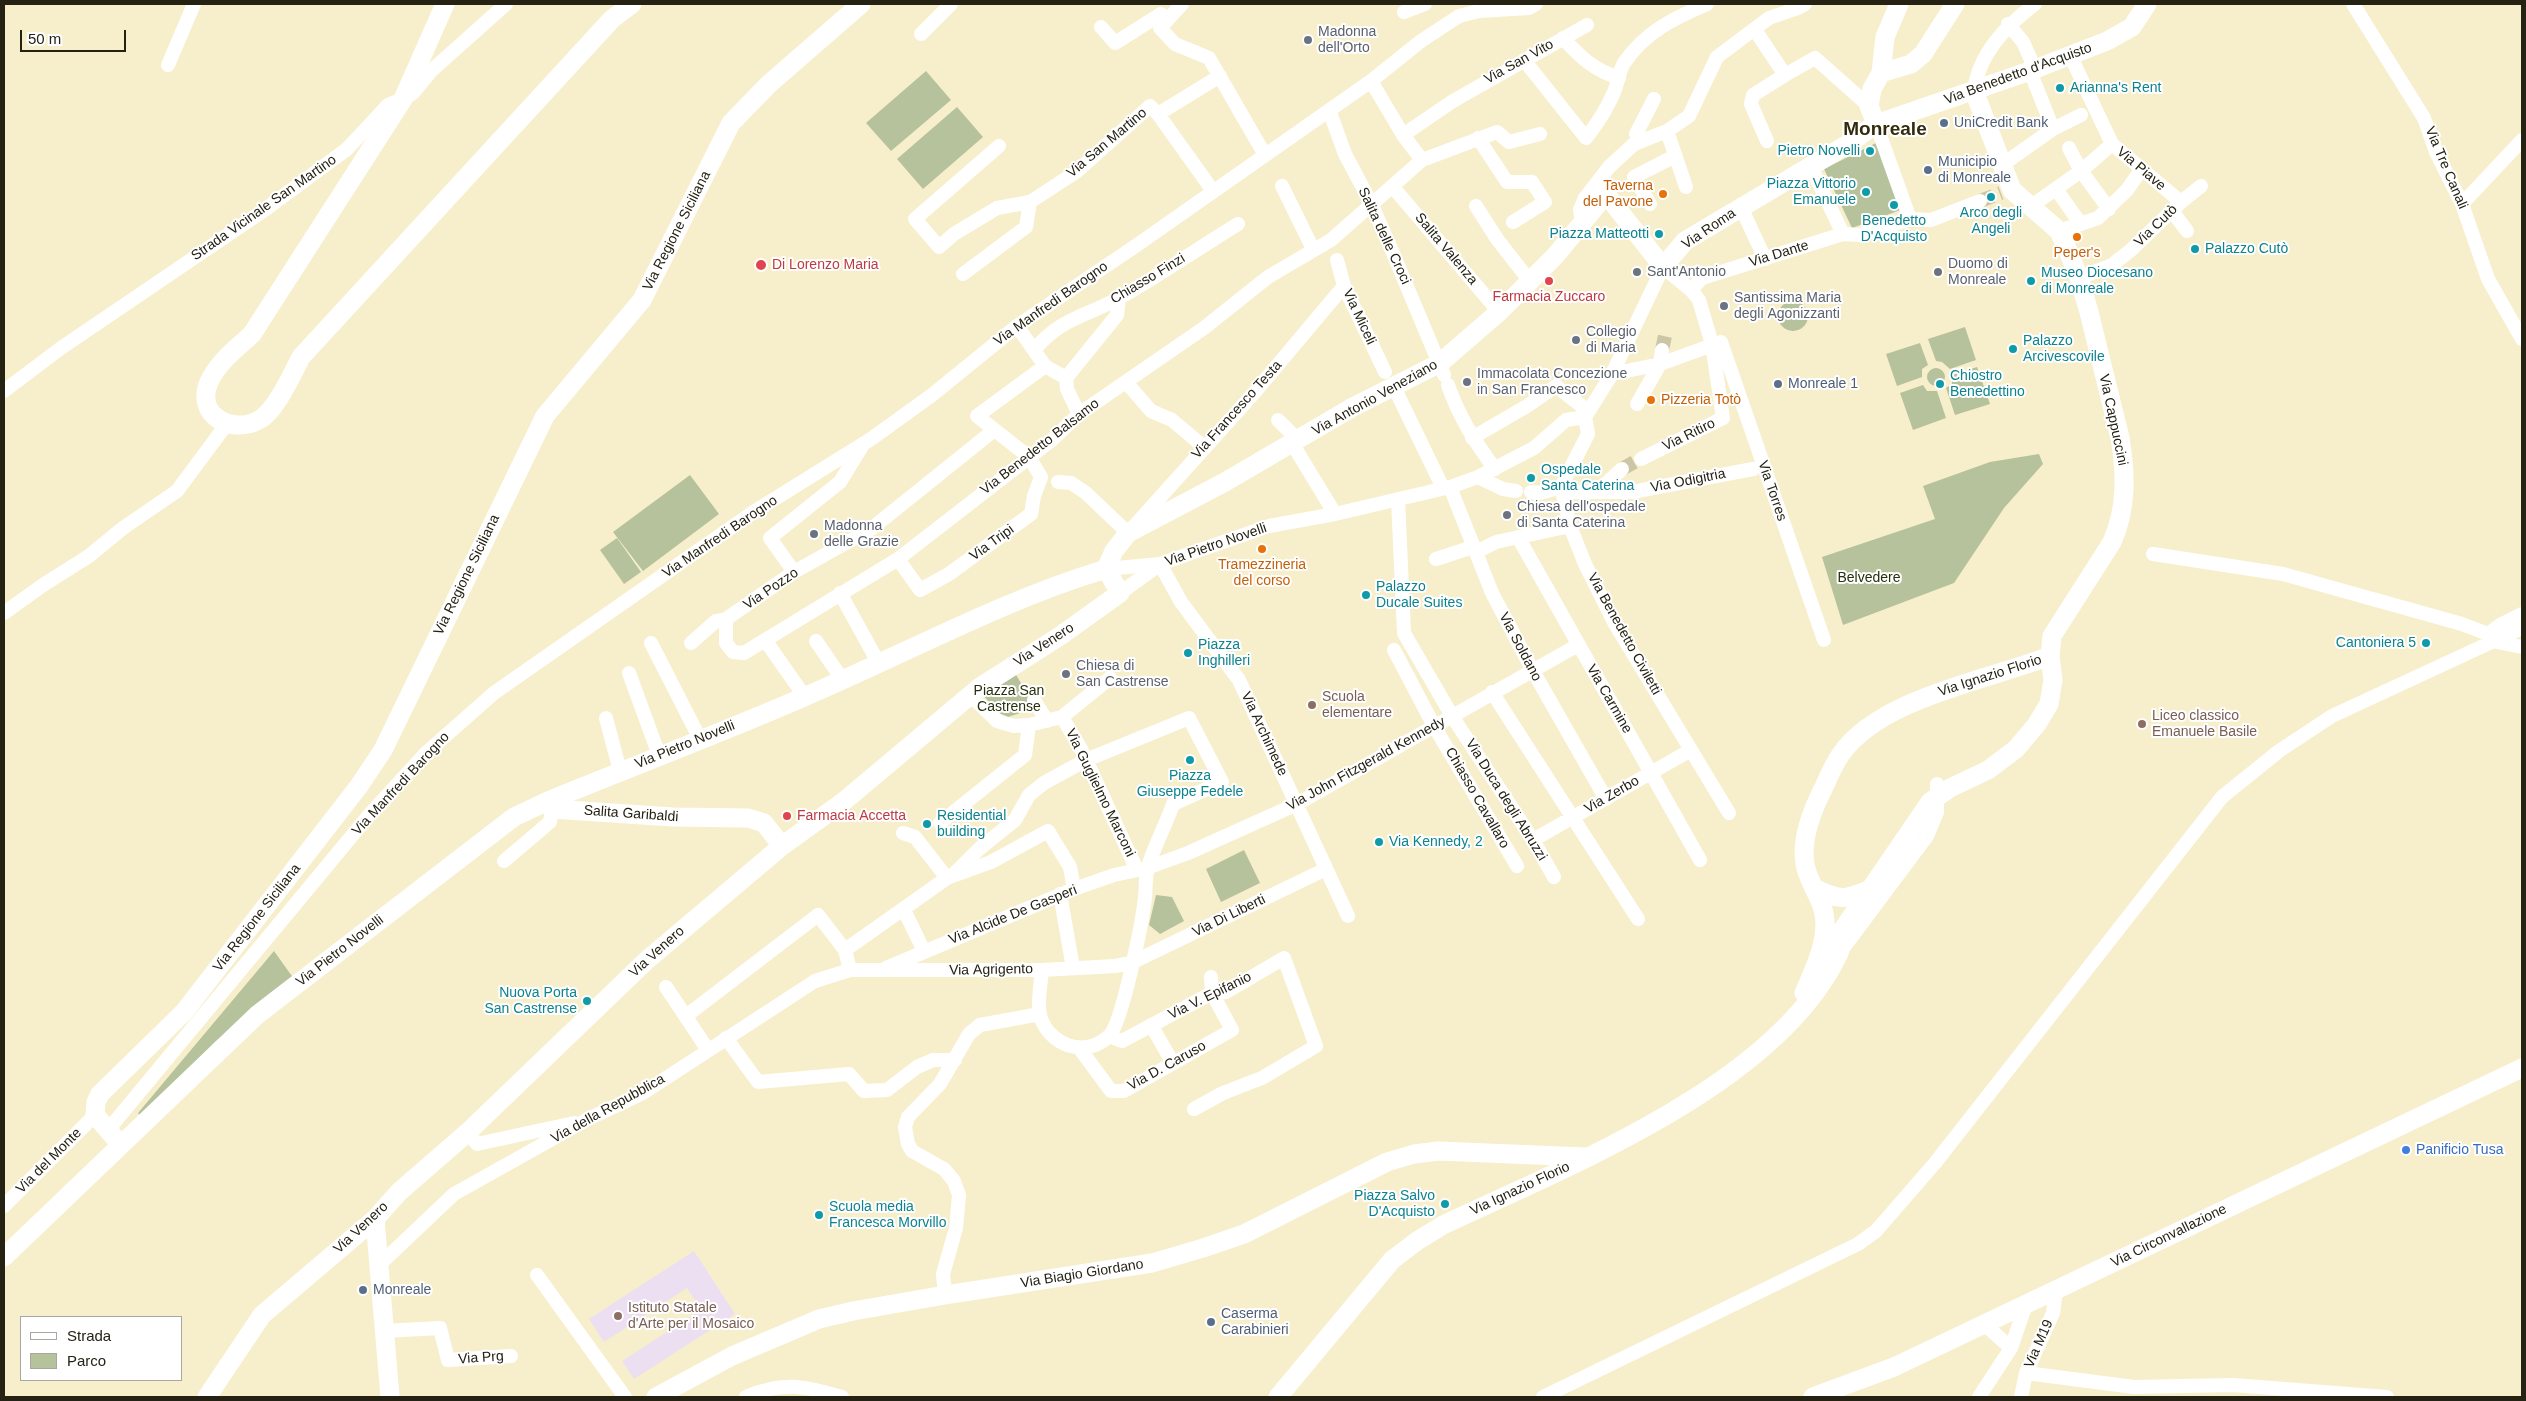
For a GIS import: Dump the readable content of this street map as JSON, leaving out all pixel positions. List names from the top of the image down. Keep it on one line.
{"streets":{"street":["Via San Vito","Via Benedetto d'Acquisto","Via San Martino","Via Tre Canali","Via Piave","Strada Vicinale San Martino","Via Cutò","Via Roma","Via Regione Siciliana","Salita delle Croci","Salita Valenza","Via Dante","Chiasso Finzi","Via Manfredi Barogno","Via Miceli","Via Antonio Veneziano","Via Francesco Testa","Via Cappuccini","Via Ritiro","Via Benedetto Balsamo","Via Odigitria","Via Torres","Via Tripi","Via Pietro Novelli","Via Pozzo","Via Benedetto Civiletti","Via Venero","Via Soldano","Via Ignazio Florio","Via Carmine","Via Archimede","Via John Fitzgerald Kennedy","Via Guglielmo Marconi","Via Zerbo","Chiasso Cavallaro","Via Duca degli Abruzzi","Salita Garibaldi","Via Alcide De Gasperi","Via Di Liberti","Via Agrigento","Via V. Epifanio","Via D. Caruso","Via della Repubblica","Via del Monte","Via Circonvallazione","Via Biagio Giordano","Via M19","Via Prg"]},"crossings":[["Via Benedetto d'Acquisto","Via Piave"],["Via Benedetto d'Acquisto","Via Roma"],["Via Piave","Via Cutò"],["Via Cutò","Via Cappuccini"],["Via Roma","Via Antonio Veneziano"],["Via Regione Siciliana","Via del Monte"],["Salita delle Croci","Via Manfredi Barogno"],["Salita delle Croci","Via Antonio Veneziano"],["Salita delle Croci","Via Benedetto Balsamo"],["Salita delle Croci","Via Pietro Novelli"],["Salita Valenza","Via Antonio Veneziano"],["Salita Valenza","Via Benedetto Balsamo"],["Via Miceli","Via Antonio Veneziano"],["Via Miceli","Via Francesco Testa"],["Via Miceli","Via Pietro Novelli"],["Via Miceli","Via Soldano"],["Via Antonio Veneziano","Via Francesco Testa"],["Via Cappuccini","Via Ignazio Florio"],["Via Ritiro","Via Torres"],["Via Benedetto Balsamo","Via Tripi"],["Via Benedetto Balsamo","Via Pozzo"],["Via Odigitria","Via Benedetto Civiletti"],["Via Pietro Novelli","Via Venero"],["Via Pietro Novelli","Via Soldano"],["Via Pietro Novelli","Via Archimede"],["Via Pietro Novelli","Via Duca degli Abruzzi"],["Via Pietro Novelli","Salita Garibaldi"],["Via Benedetto Civiletti","Via Zerbo"],["Via Venero","Via Archimede"],["Via Venero","Salita Garibaldi"],["Via Soldano","Via John Fitzgerald Kennedy"],["Via Soldano","Via Zerbo"],["Via Ignazio Florio","Via Biagio Giordano"],["Via Carmine","Via John Fitzgerald Kennedy"],["Via Carmine","Via Zerbo"],["Via Archimede","Via John Fitzgerald Kennedy"],["Via Archimede","Via Di Liberti"],["Via John Fitzgerald Kennedy","Via Guglielmo Marconi"],["Via John Fitzgerald Kennedy","Chiasso Cavallaro"],["Via John Fitzgerald Kennedy","Via Duca degli Abruzzi"],["Via John Fitzgerald Kennedy","Via Alcide De Gasperi"],["Via Guglielmo Marconi","Via Alcide De Gasperi"],["Via Zerbo","Via Duca degli Abruzzi"],["Via Alcide De Gasperi","Via Agrigento"],["Via Di Liberti","Via Agrigento"],["Via Agrigento","Via della Repubblica"],["Via V. Epifanio","Via D. Caruso"],["Via Circonvallazione","Via M19"]],"districts":["Monreale"],"parks":["Belvedere","Piazza San Castrense"],"places":["Madonna dell'Orto","Arianna's Rent","UniCredit Bank","Pietro Novelli","Municipio di Monreale","Piazza Vittorio Emanuele","Taverna del Pavone","Arco degli Angeli","Benedetto D'Acquisto","Piazza Matteotti","Peper's","Palazzo Cutò","Di Lorenzo Maria","Sant'Antonio","Duomo di Monreale","Farmacia Zuccaro","Museo Diocesano di Monreale","Santissima Maria degli Agonizzanti","Collegio di Maria","Palazzo Arcivescovile","Immacolata Concezione in San Francesco","Monreale 1","Chiostro Benedettino","Pizzeria Totò","Ospedale Santa Caterina","Chiesa dell'ospedale di Santa Caterina","Madonna delle Grazie","Tramezzineria del corso","Palazzo Ducale Suites","Cantoniera 5","Piazza Inghilleri","Chiesa di San Castrense","Scuola elementare","Liceo classico Emanuele Basile","Piazza Giuseppe Fedele","Farmacia Accetta","Residential building","Via Kennedy, 2","Nuova Porta San Castrense","Panificio Tusa","Piazza Salvo D'Acquisto","Scuola media Francesca Morvillo","Monreale","Istituto Statale d'Arte per il Mosaico","Caserma Carabinieri"],"legend":["Strada","Parco"],"scale_bar":"50 m"}
